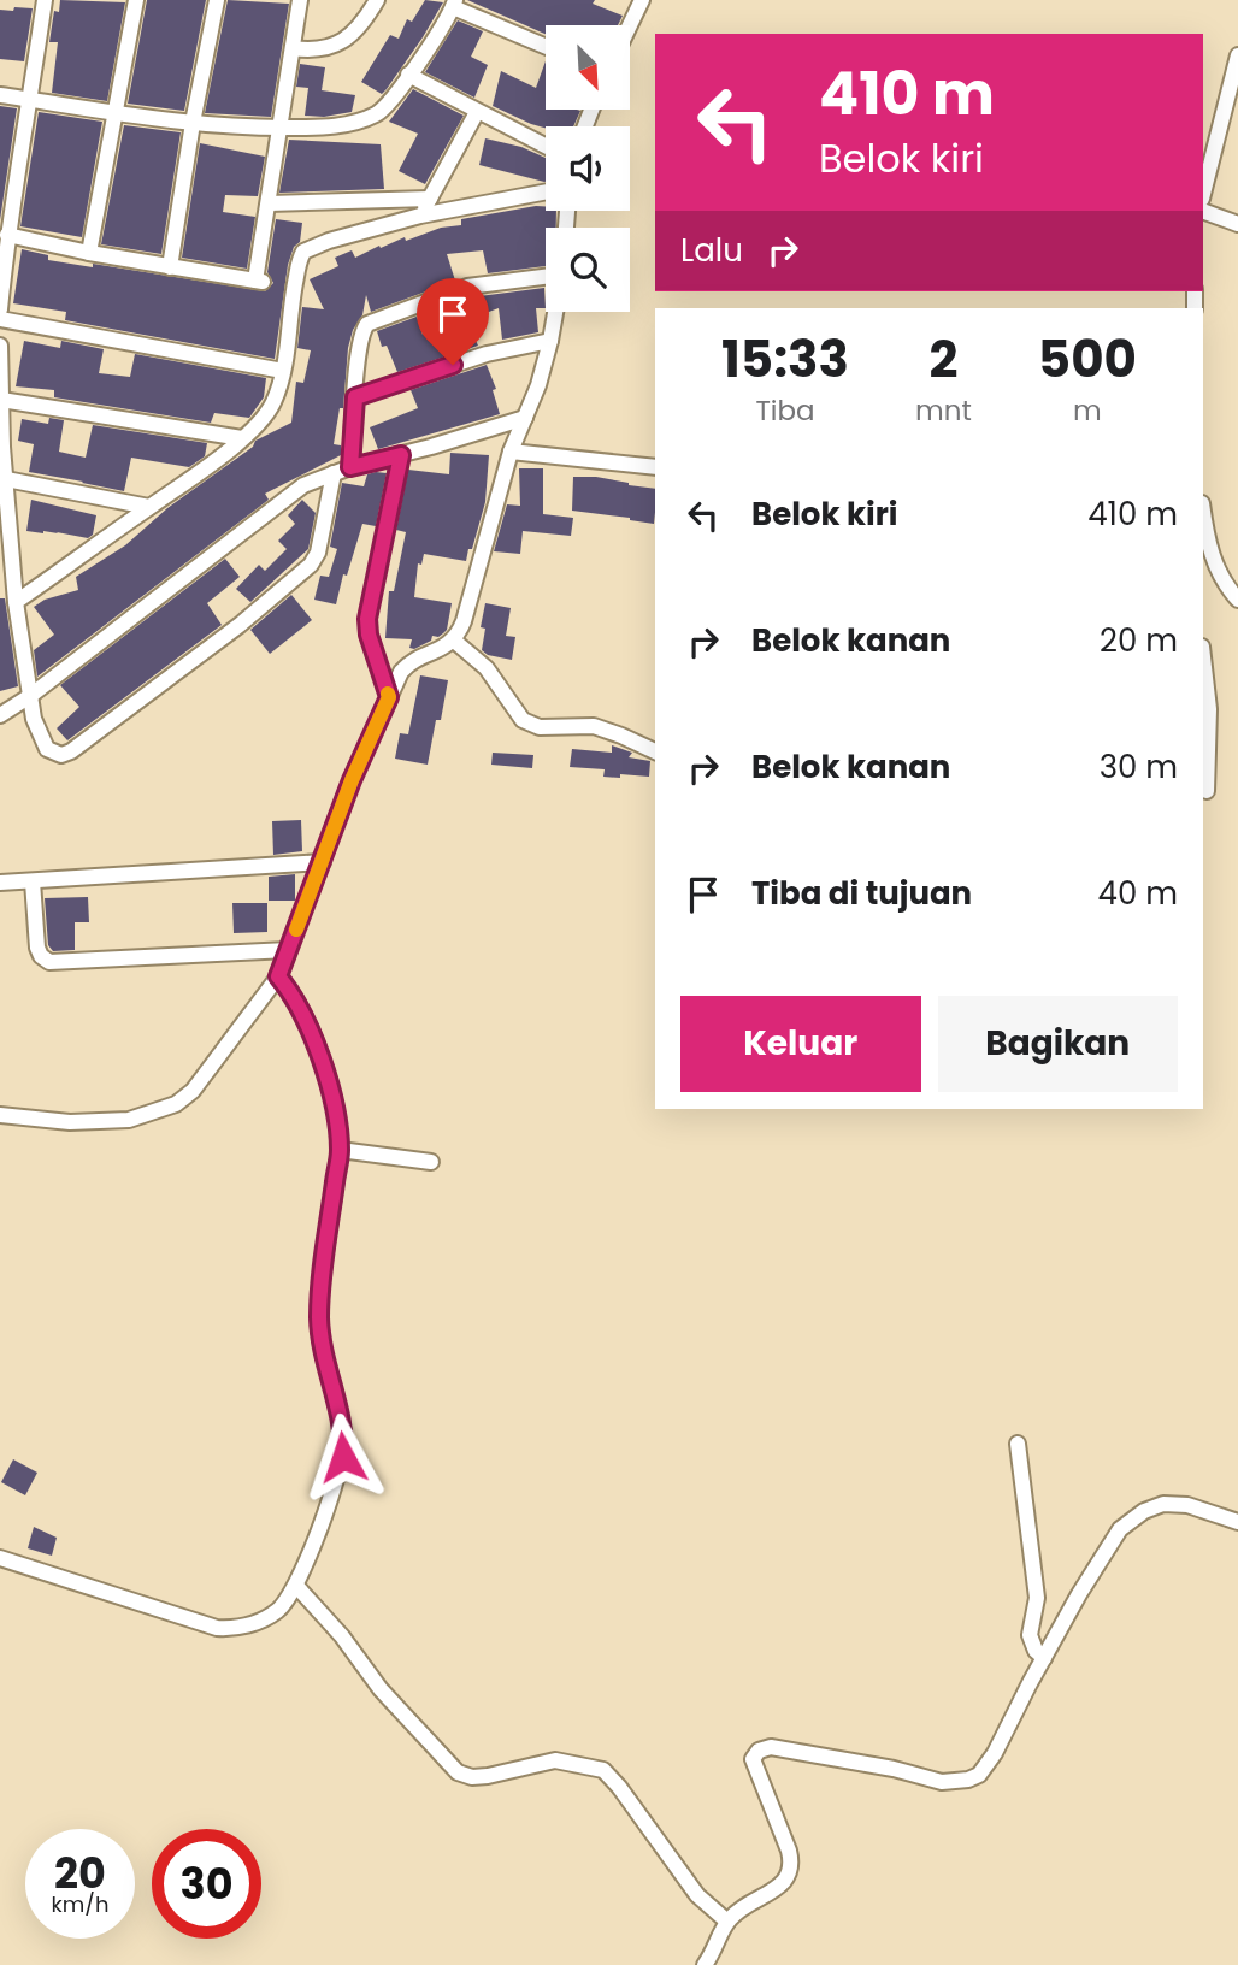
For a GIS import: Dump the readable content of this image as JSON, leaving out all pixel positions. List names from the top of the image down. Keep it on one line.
{"north":"bottom right","page":{"turn":["410 m","Belok kiri"],"then":"Lalu","eta":["15:33","Tiba","2","mnt","500","m"],"list":[{"name":"Belok kiri","value":"410 m"},{"name":"Belok kanan","value":"20 m"},{"name":"Belok kanan","value":"30 m"},{"name":"Tiba di tujuan","value":"40 m"}],"buttons":["Keluar","Bagikan"],"speed":"20 km/h","limit":"30"}}
